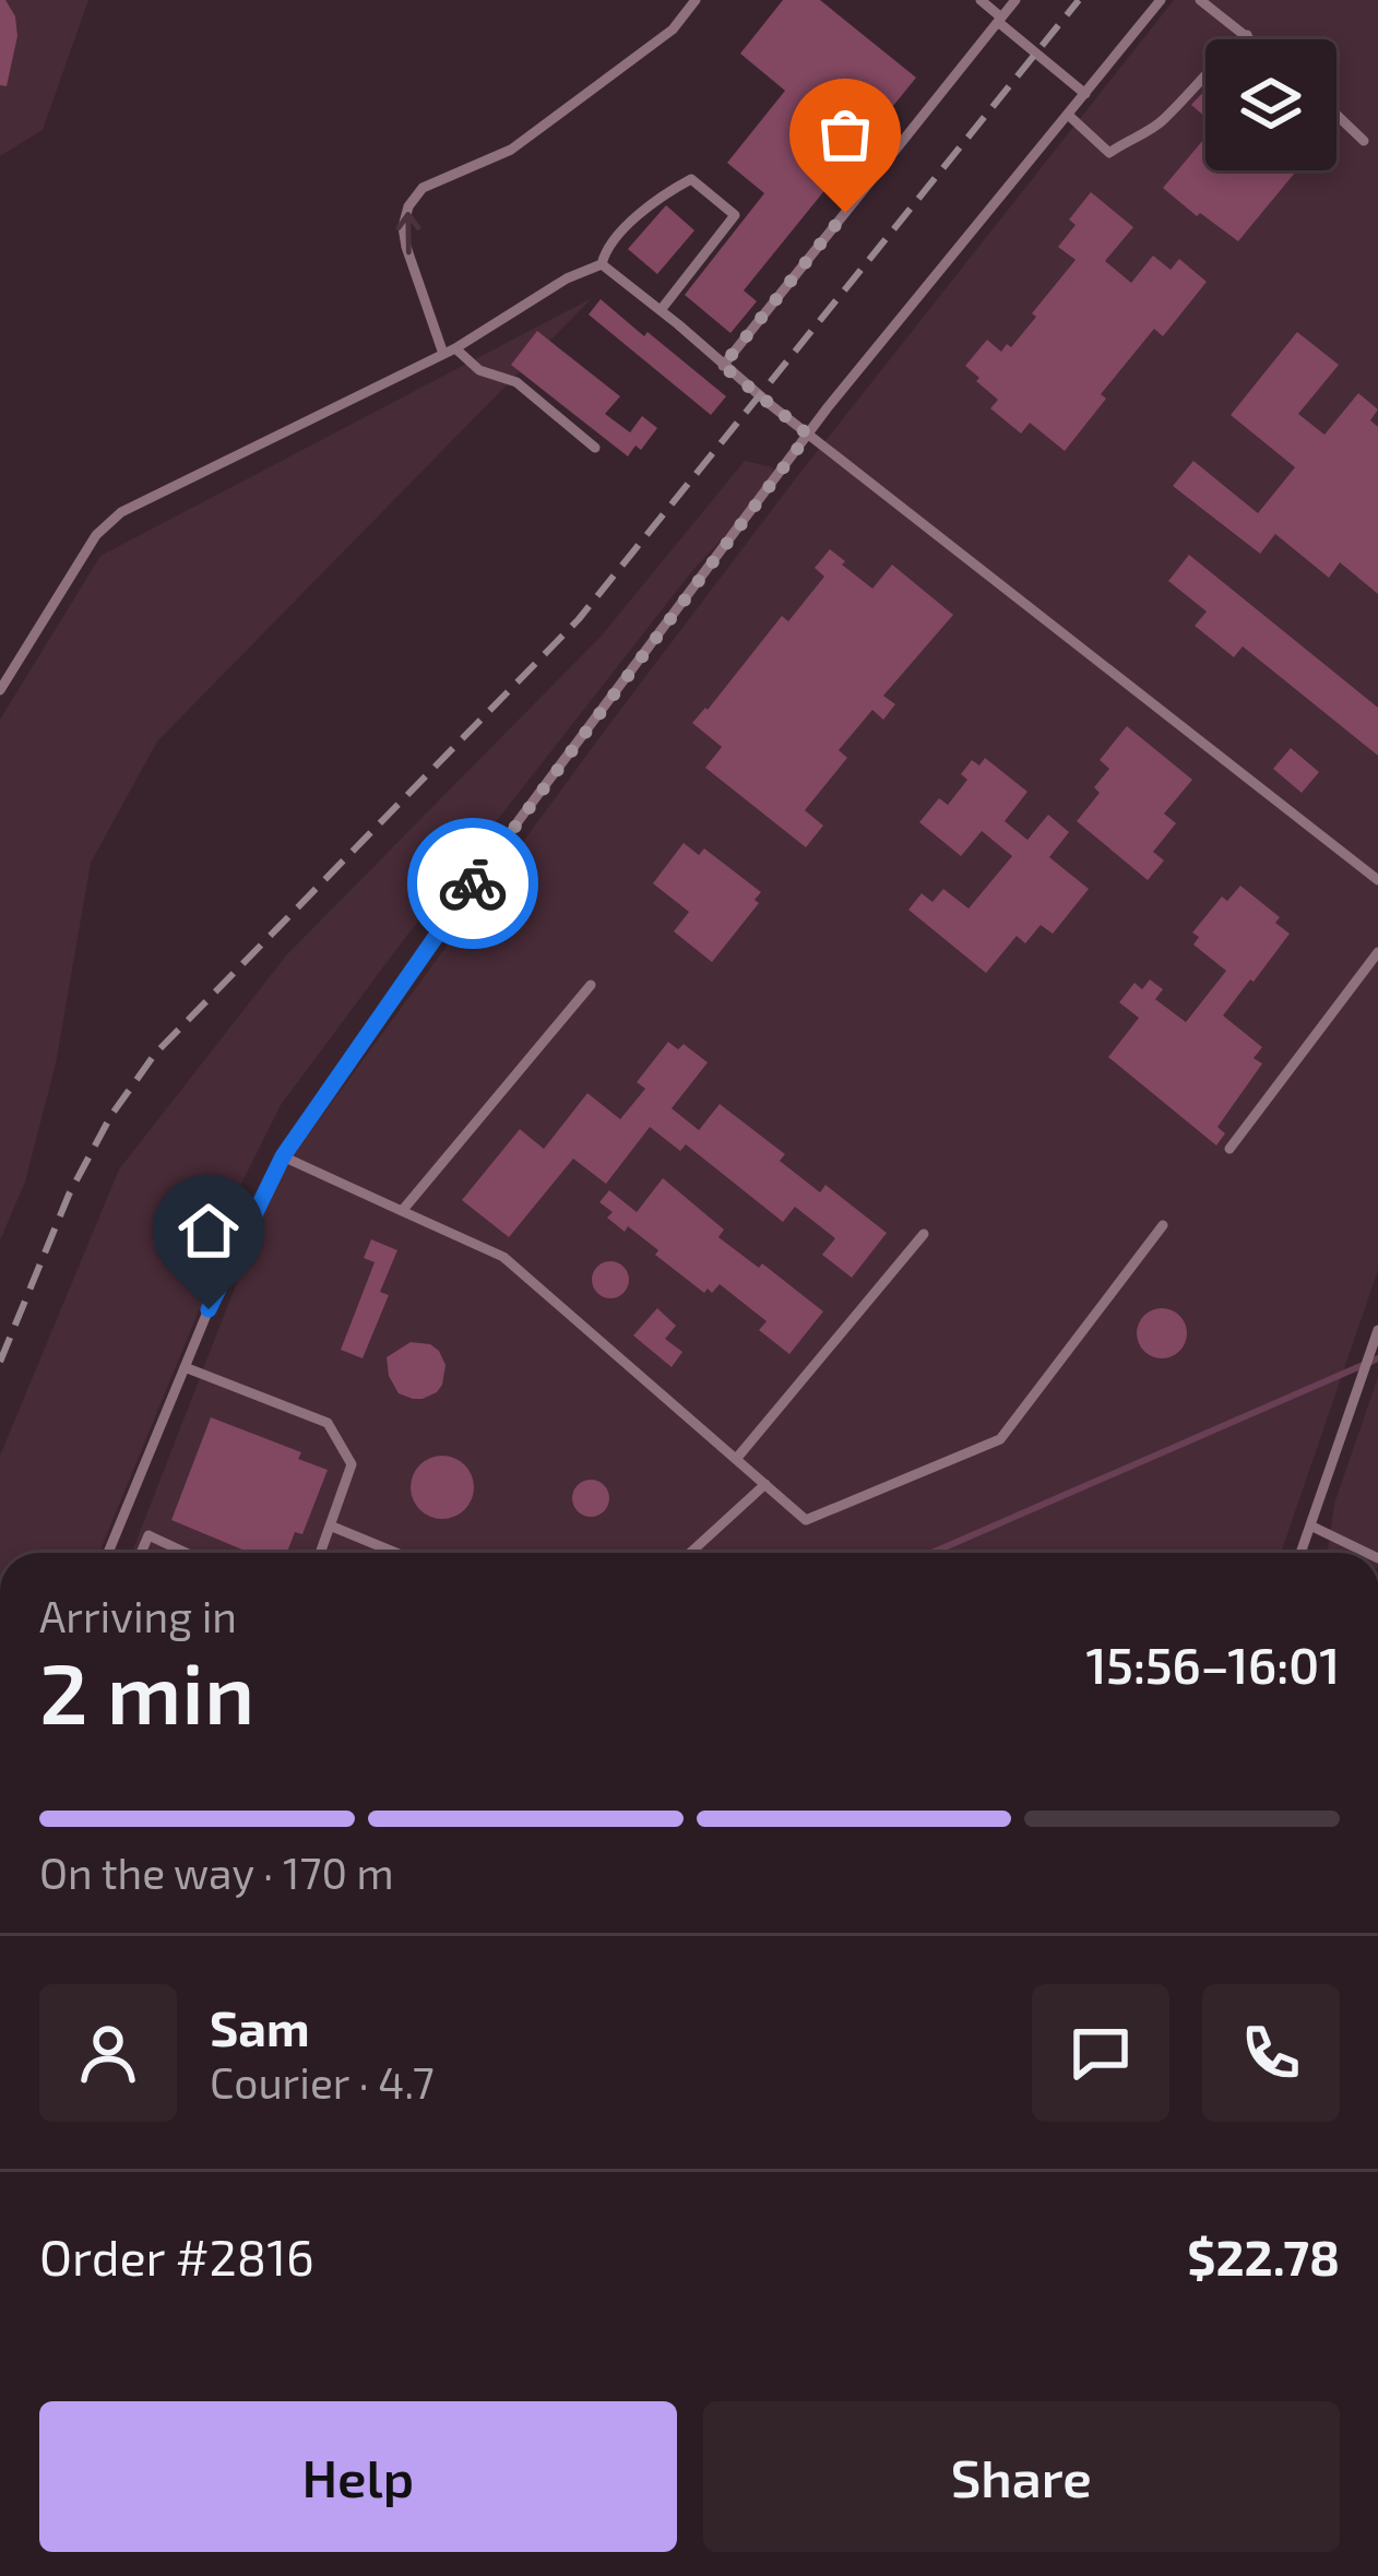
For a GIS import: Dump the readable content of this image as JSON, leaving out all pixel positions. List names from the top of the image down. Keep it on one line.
{"page":{"heading":["2 min","Arriving in","15:56–16:01"],"panel":["Sam","Courier · 4.7","Order #2816","$22.78"],"bar":"On the way · 170 m","buttons":["Help","Share"]}}
